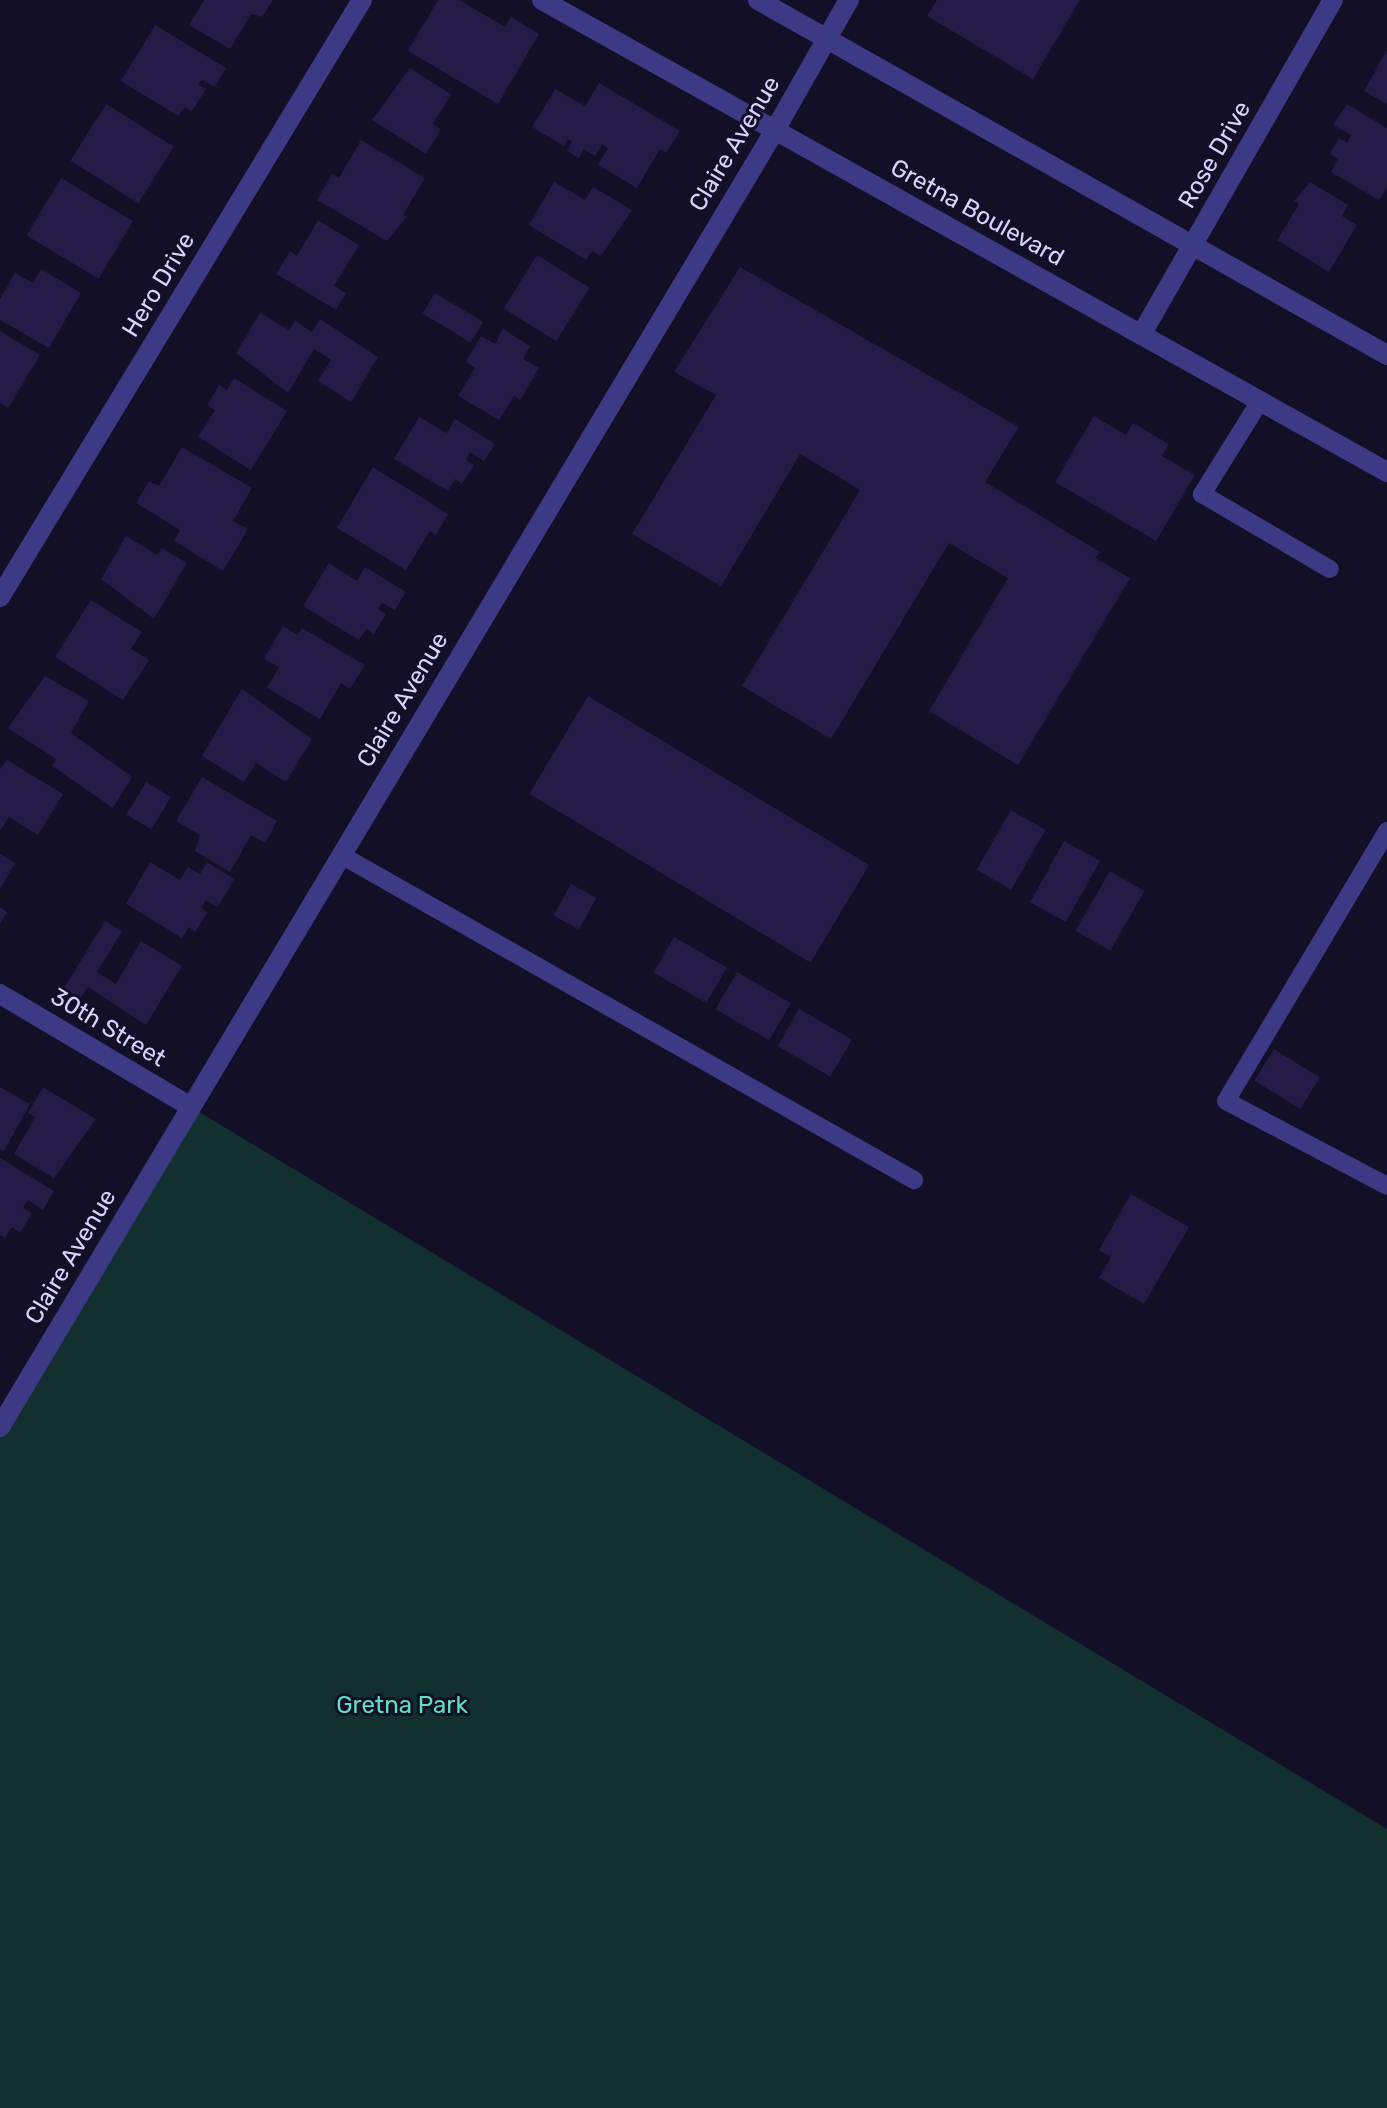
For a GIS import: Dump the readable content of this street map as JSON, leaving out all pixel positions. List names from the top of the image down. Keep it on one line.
{"streets":{"street":["Claire Avenue","Rose Drive","Gretna Boulevard","Hero Drive","30th Street"]},"crossings":[["Claire Avenue","Gretna Boulevard"],["Claire Avenue","30th Street"],["Rose Drive","Gretna Boulevard"]],"parks":["Gretna Park"]}
